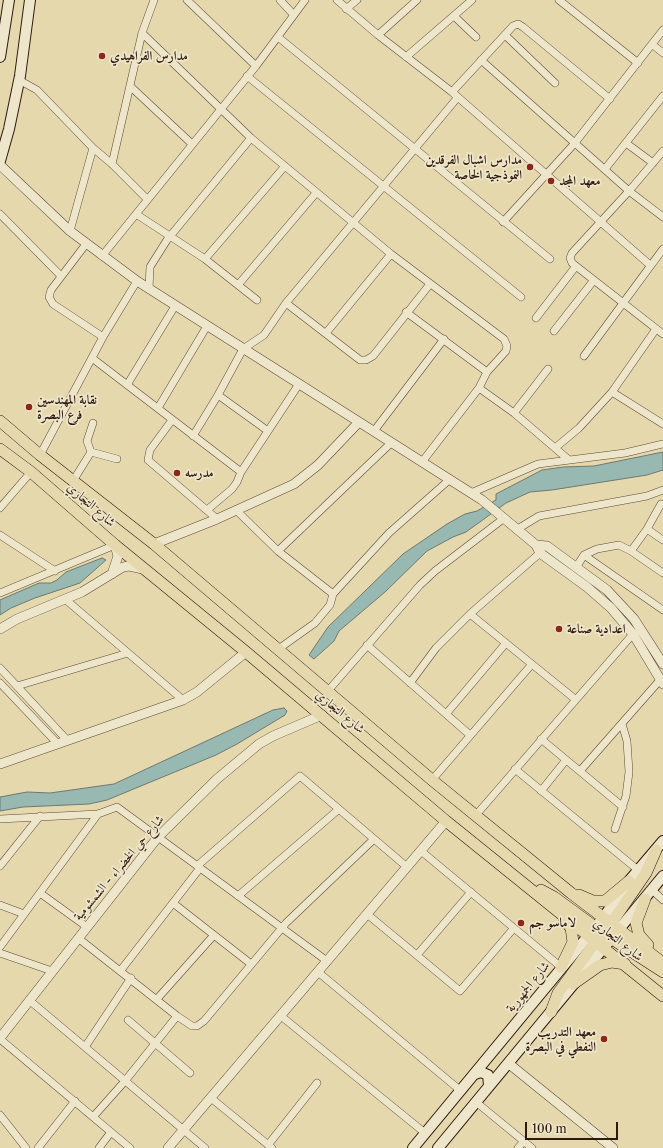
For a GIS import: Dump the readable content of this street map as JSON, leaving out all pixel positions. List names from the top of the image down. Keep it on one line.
{"streets":{"main road":["شارع التجاري","شارع الجمهورية"],"street":["شارع حي الخضراء - الشمشومية"]},"crossings":[["شارع التجاري","شارع حي الخضراء - الشمشومية"],["شارع التجاري","شارع الجمهورية"]],"places":["مدارس الفراهيدي","مدارس اشبال الفرقدين النموذجية الخاصة","معهد المجد","نقابة المهندسين فرع البصرة","مدرسه","اعدادية صناعة","لاماسو جم","معهد التدريب النفطي في البصرة"],"scale_bar":"100 m"}
